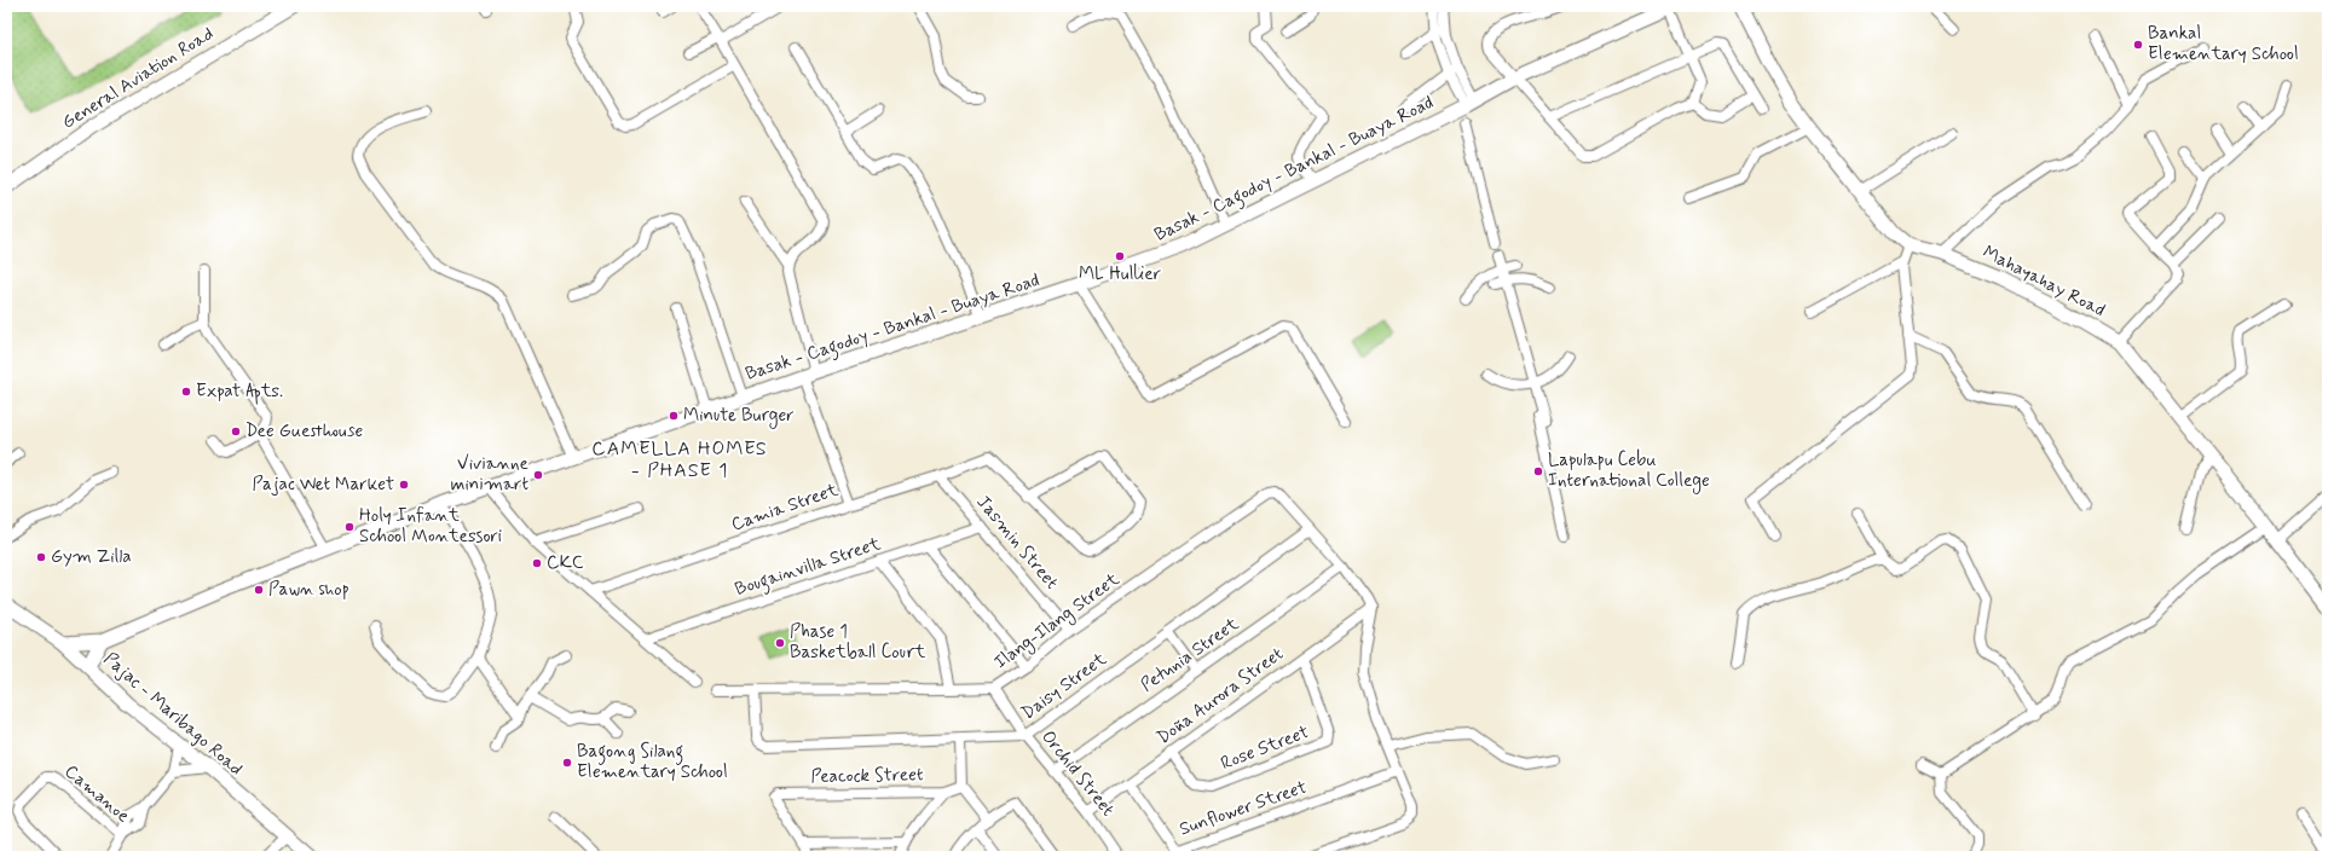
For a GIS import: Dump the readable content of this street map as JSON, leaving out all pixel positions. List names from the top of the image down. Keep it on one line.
{"streets":{"street":["General Aviation Road","Basak - Cagodoy - Bankal - Buaya Road","Mahayahay Road","Camia Street","Jasmin Street","Bougainvilla Street","Ilang-Ilang Street","Petunia Street","Daisy Street","Doña Aurora Street","Pajac - Maribago Road","Rose Street","Orchid Street","Peacock Street","Camanoe","Sunflower Street"]},"crossings":[["Basak - Cagodoy - Bankal - Buaya Road","Pajac - Maribago Road"],["Camia Street","Jasmin Street"],["Jasmin Street","Bougainvilla Street"],["Jasmin Street","Ilang-Ilang Street"],["Ilang-Ilang Street","Daisy Street"],["Ilang-Ilang Street","Orchid Street"],["Petunia Street","Orchid Street"],["Daisy Street","Orchid Street"],["Doña Aurora Street","Rose Street"],["Doña Aurora Street","Orchid Street"],["Doña Aurora Street","Sunflower Street"]],"districts":["CAMELLA HOMES - PHASE 1"],"places":["Bankal Elementary School","ML Hullier","Expat Apts.","Minute Burger","Dee Guesthouse","Lapulapu Cebu International College","Vivianne minimart","Pajac Wet Market","Holy Infant School Montessori","Gym Zilla","CKC","Pawn shop","Phase 1 Basketball Court","Bagong Silang Elementary School"]}
